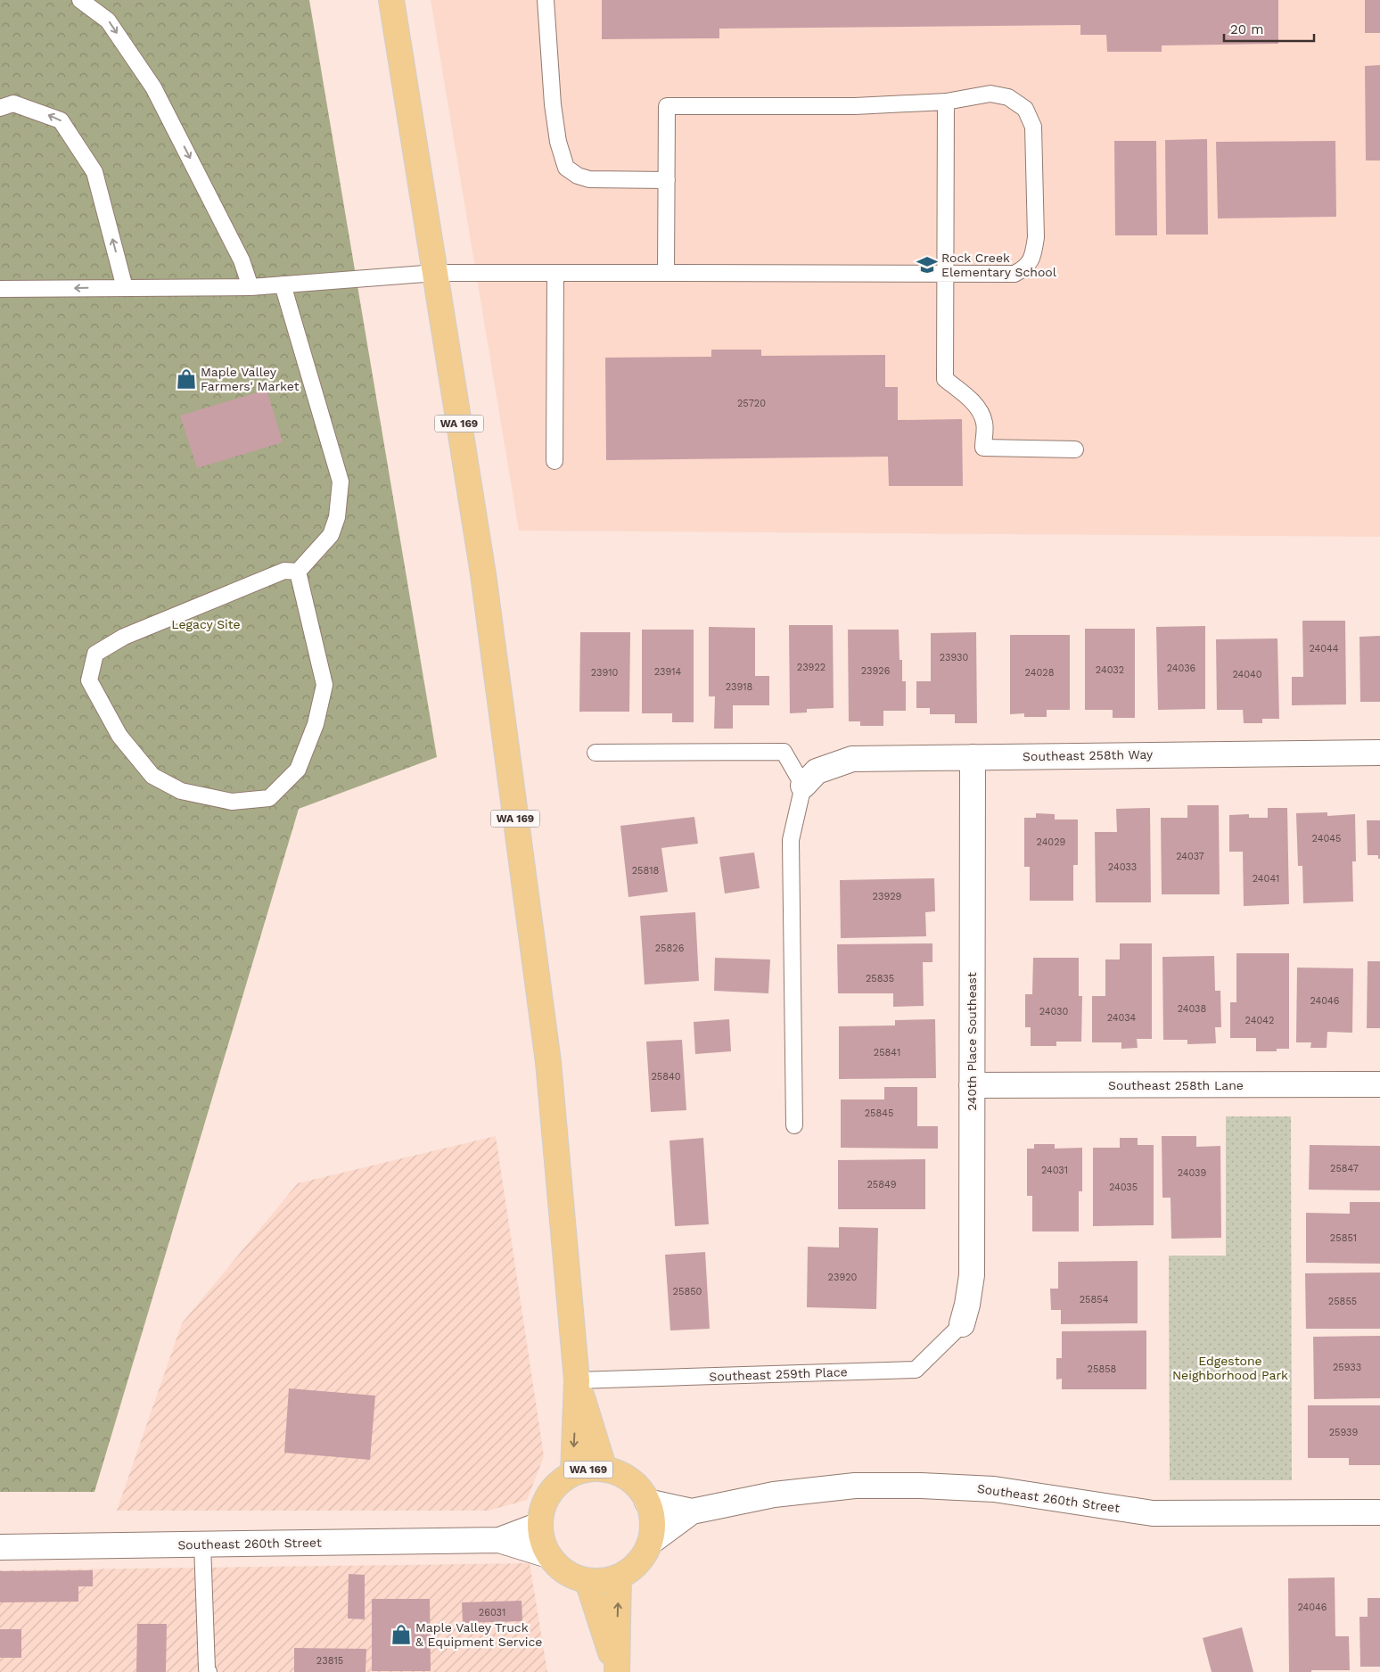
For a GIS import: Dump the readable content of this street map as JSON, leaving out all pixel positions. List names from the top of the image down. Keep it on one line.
{"streets":{"main road":["WA 169"],"street":["Southeast 258th Way","240th Place Southeast","Southeast 258th Lane","Southeast 260th Street"],"lane":["Southeast 259th Place"]},"crossings":[["WA 169","Southeast 259th Place"],["WA 169","Southeast 260th Street"],["Southeast 258th Way","240th Place Southeast"],["240th Place Southeast","Southeast 258th Lane"],["240th Place Southeast","Southeast 259th Place"]],"parks":["Legacy Site","Edgestone Neighborhood Park"],"places":{"school or university":["Rock Creek Elementary School"],"shop":["Maple Valley Farmers' Market","Maple Valley Truck & Equipment Service"]},"house_numbers":["25720","24044","23930","23922","24036","24032","23926","23914","23910","24028","24040","23918","24045","24029","24037","24033","25818","24041","23929","25826","25835","24046","24038","24030","24034","24042","25841","25840","25845","25847","24031","24039","25849","24035","25851","23920","25850","25854","25855","25933","25858","25939","24046","26031","23815"],"scale_bar":"20 m"}
